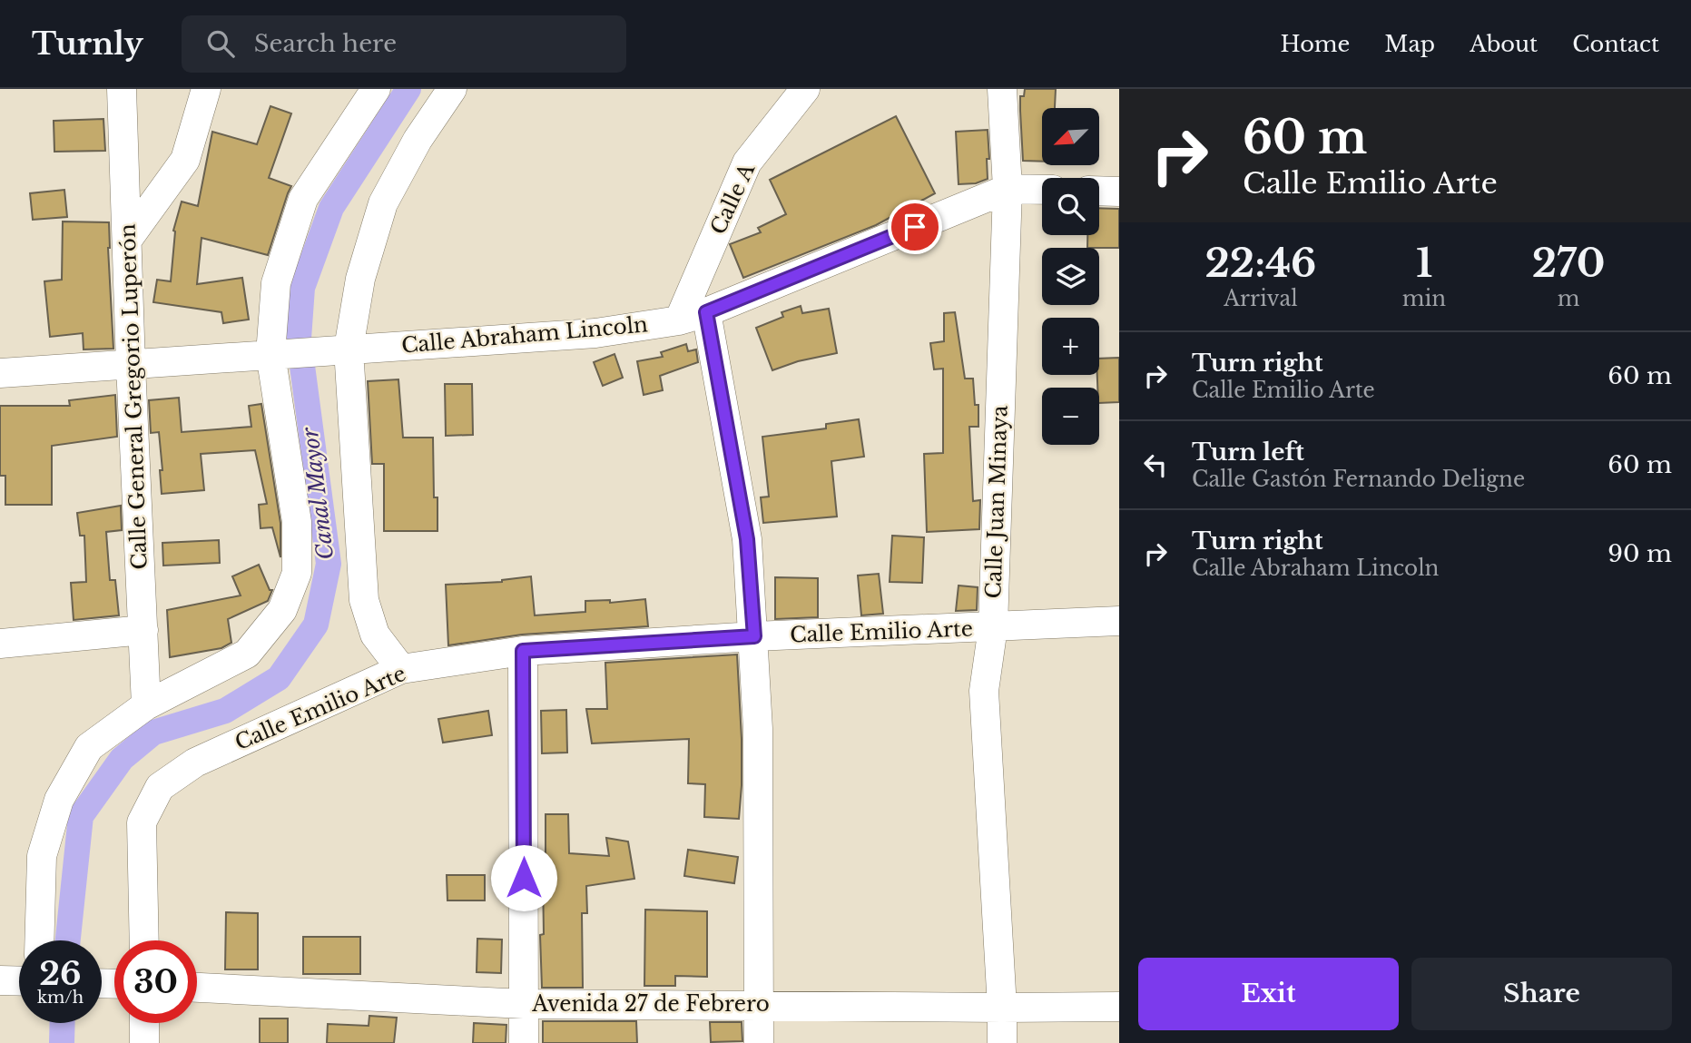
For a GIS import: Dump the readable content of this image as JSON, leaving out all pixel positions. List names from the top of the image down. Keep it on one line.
{"streets":{"street":["Calle A","Calle Abraham Lincoln","Calle General Gregorio Luperón","Calle Juan Minaya","Calle Emilio Arte","Avenida 27 de Febrero"]},"crossings":[["Calle A","Calle Abraham Lincoln"],["Calle Abraham Lincoln","Calle General Gregorio Luperón"],["Calle Abraham Lincoln","Calle Juan Minaya"],["Calle Juan Minaya","Calle Emilio Arte"],["Calle Juan Minaya","Avenida 27 de Febrero"]],"water":["Canal Mayor"],"north":"bottom left","page":{"header":"Turnly","search":"Search here","nav":["Home","Map","About","Contact"],"turn":["60 m","Calle Emilio Arte"],"map_buttons":["+","−"],"eta":["22:46","Arrival","1","min","270","m"],"list":[{"name":"Turn right","note":"Calle Emilio Arte","value":"60 m"},{"name":"Turn left","note":"Calle Gastón Fernando Deligne","value":"60 m"},{"name":"Turn right","note":"Calle Abraham Lincoln","value":"90 m"}],"speed":"26 km/h","limit":"30","buttons":["Exit","Share"]}}
